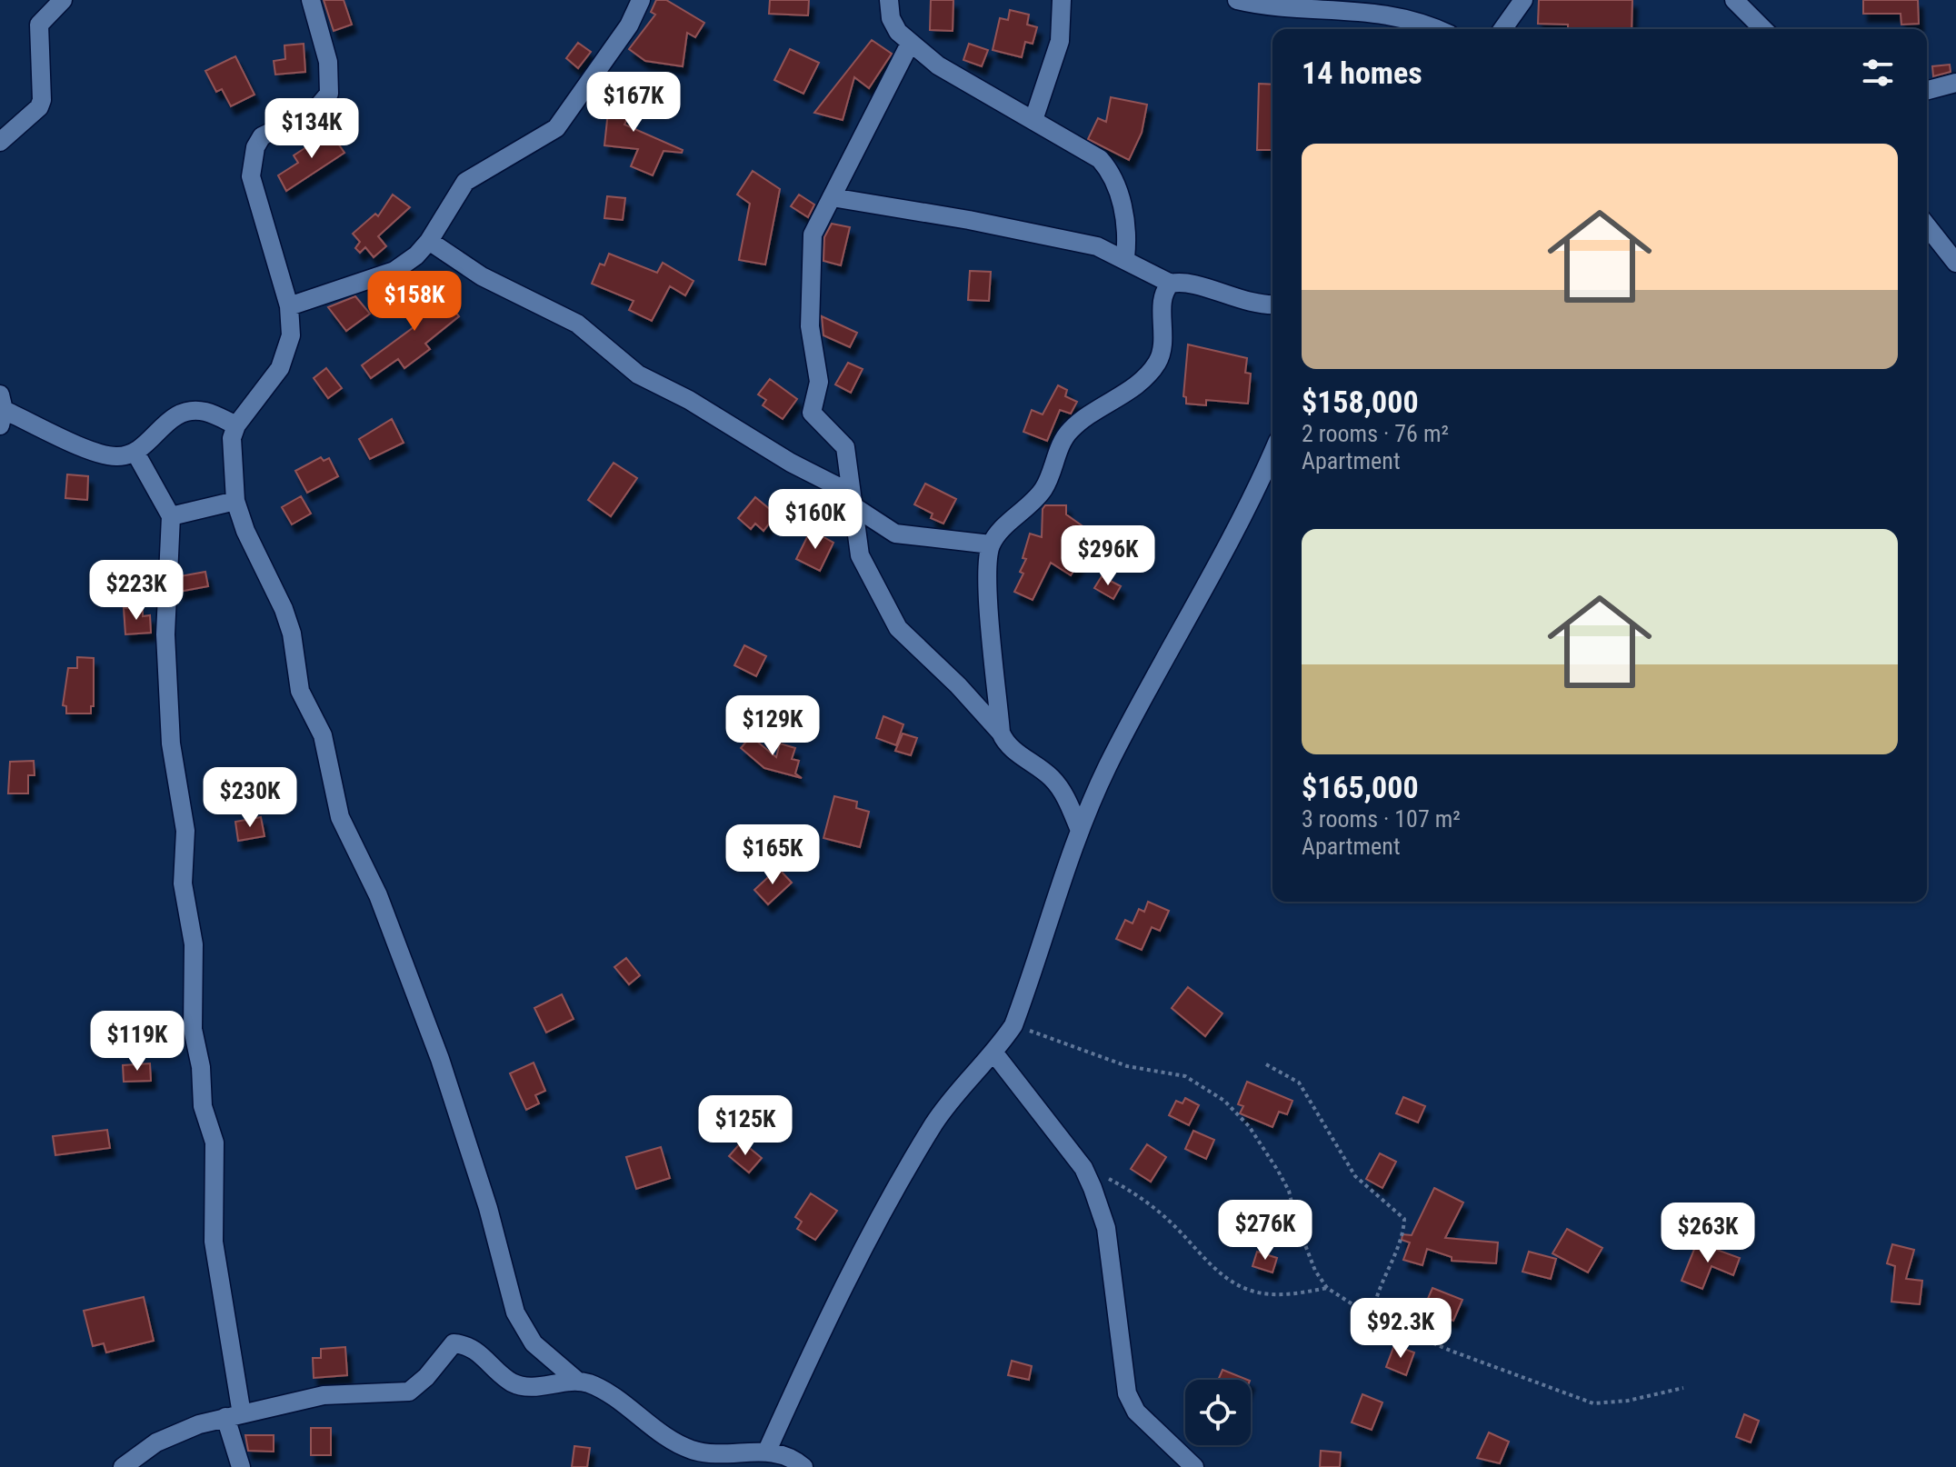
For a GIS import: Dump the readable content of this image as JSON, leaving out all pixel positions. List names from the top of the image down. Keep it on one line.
{"page":{"heading":"14 homes","price":["$167K","$134K","$158K","$160K","$296K","$223K","$129K","$230K","$165K","$119K","$125K","$276K","$263K","$92.3K"],"list":[{"name":"$158,000","note":"2 rooms · 76 m² · Apartment"},{"name":"$165,000","note":"3 rooms · 107 m² · Apartment"}]}}
